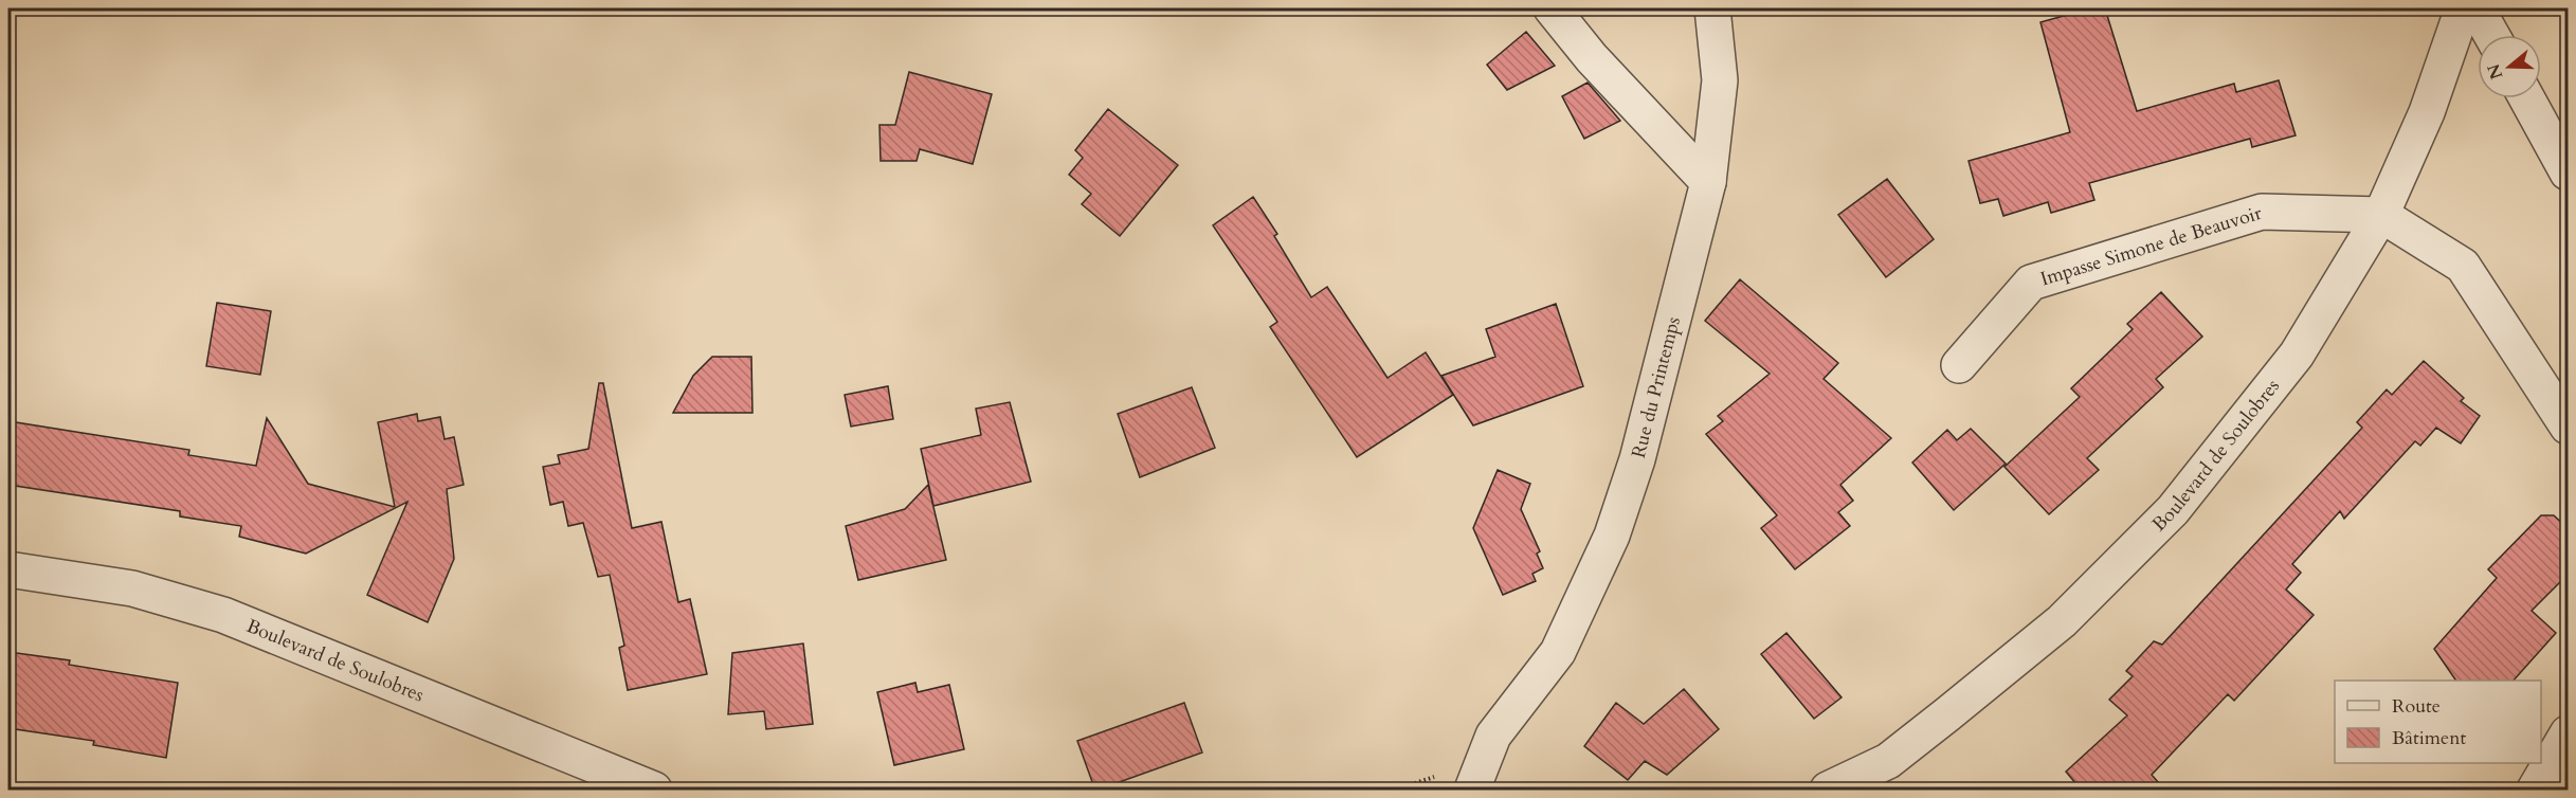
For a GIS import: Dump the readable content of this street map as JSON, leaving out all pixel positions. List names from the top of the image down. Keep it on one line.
{"streets":{"street":["Impasse Simone de Beauvoir","Rue du Printemps","Boulevard de Soulobres"]},"crossings":[["Impasse Simone de Beauvoir","Boulevard de Soulobres"]],"legend":["Route","Bâtiment"],"north":"left"}
